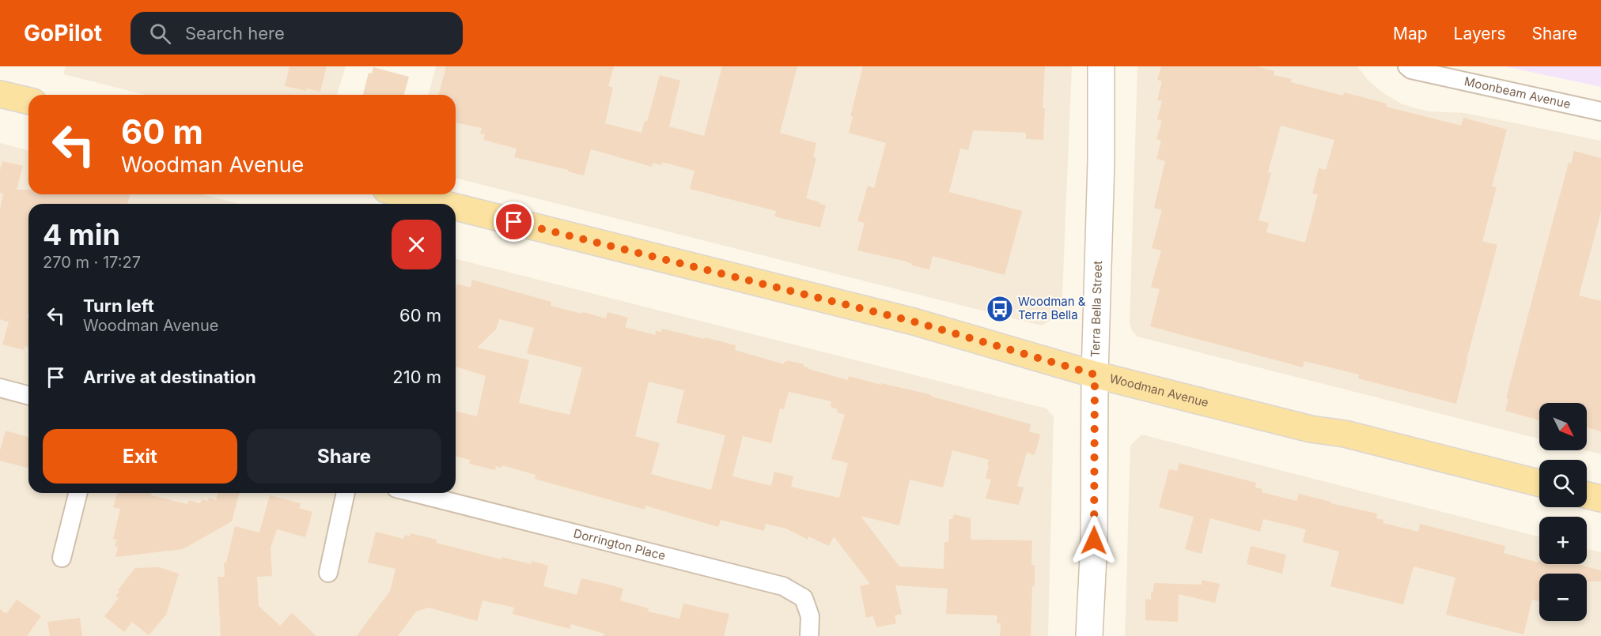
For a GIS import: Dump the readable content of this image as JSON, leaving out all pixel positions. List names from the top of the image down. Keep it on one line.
{"streets":{"main road":["Terra Bella Street","Woodman Avenue"],"street":["Moonbeam Avenue","Dorrington Place"]},"crossings":[["Terra Bella Street","Woodman Avenue"]],"places":{"bus stop":["Woodman & Terra Bella"]},"north":"bottom right","page":{"header":"GoPilot","search":"Search here","nav":["Map","Layers","Share"],"turn":["60 m","Woodman Avenue"],"heading":["4 min","270 m · 17:27"],"list":[{"name":"Turn left","note":"Woodman Avenue","value":"60 m"},{"name":"Arrive at destination","value":"210 m"}],"map_buttons":["+","−"],"buttons":["Exit","Share"]}}
